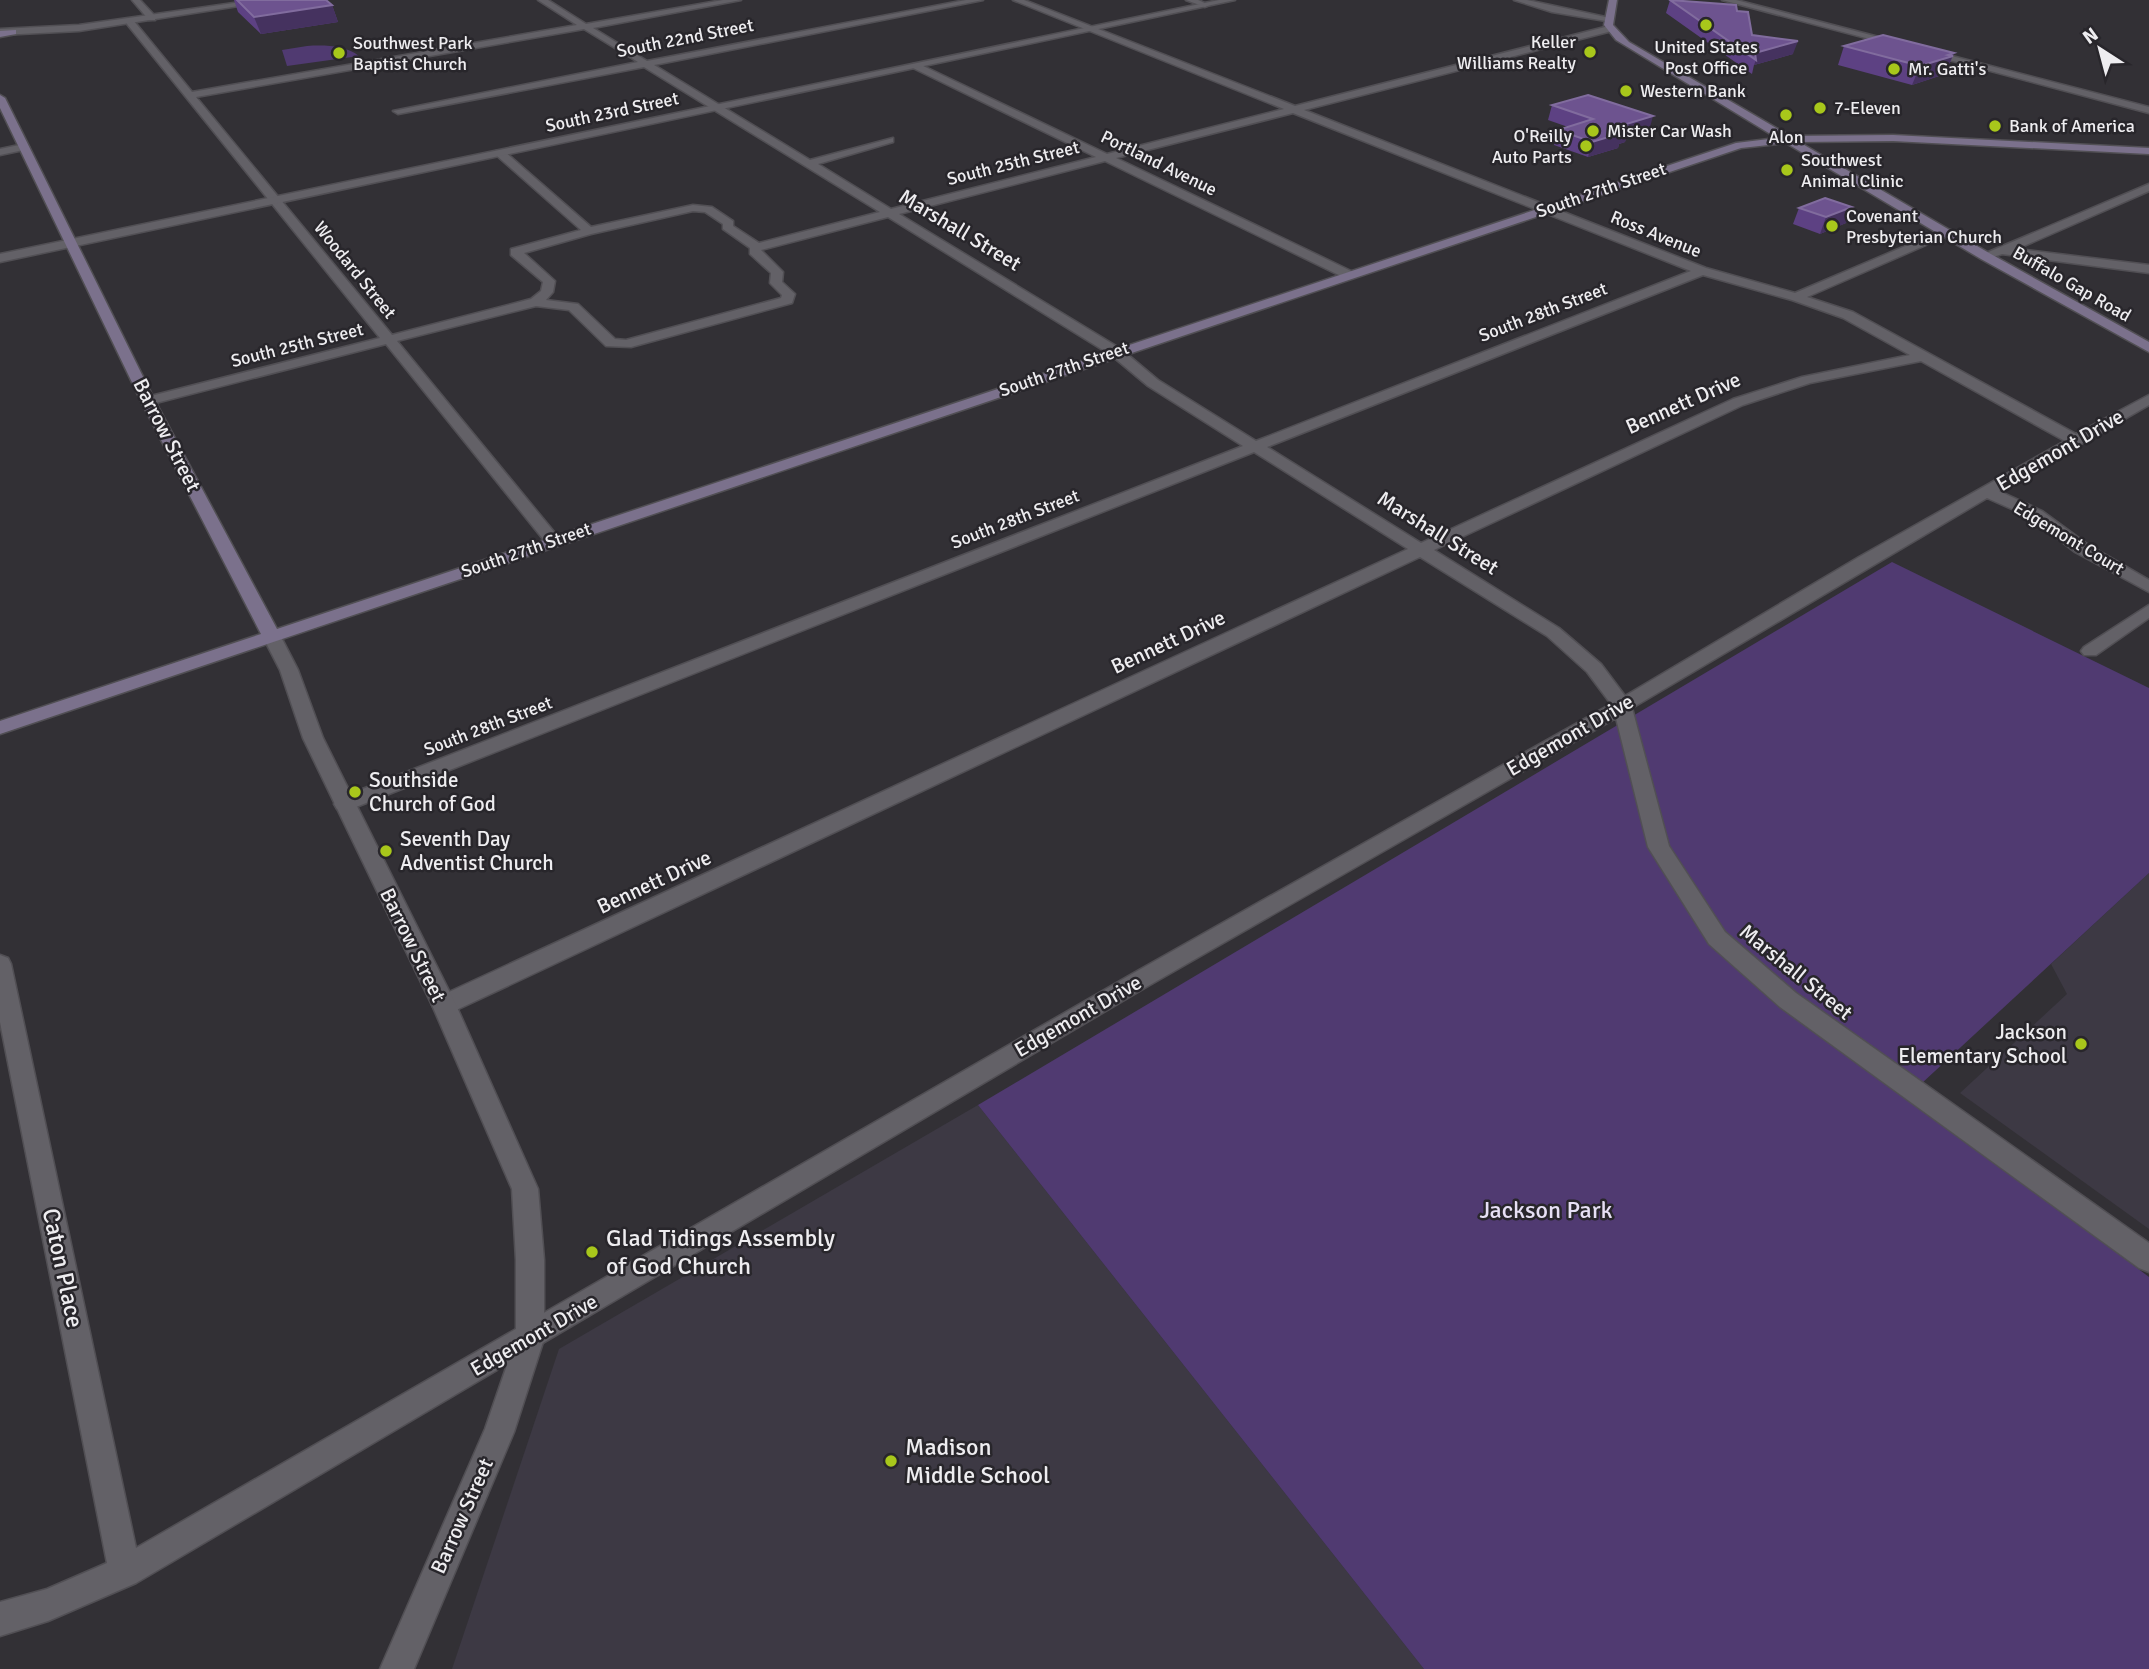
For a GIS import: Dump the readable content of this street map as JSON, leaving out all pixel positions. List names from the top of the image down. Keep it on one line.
{"streets":{"main road":["South 27th Street","Buffalo Gap Road","Barrow Street"],"street":["South 22nd Street","South 23rd Street","South 25th Street","Portland Avenue","Marshall Street","Ross Avenue","Woodard Street","South 28th Street","Bennett Drive","Edgemont Drive","Edgemont Court","Caton Place"]},"crossings":[["South 22nd Street","Marshall Street"],["South 23rd Street","Portland Avenue"],["South 23rd Street","Marshall Street"],["South 23rd Street","Ross Avenue"],["South 23rd Street","Woodard Street"],["South 23rd Street","Barrow Street"],["South 25th Street","Portland Avenue"],["South 25th Street","Marshall Street"],["South 25th Street","Ross Avenue"],["South 25th Street","Woodard Street"],["South 25th Street","Buffalo Gap Road"],["South 25th Street","Barrow Street"],["Portland Avenue","South 27th Street"],["South 27th Street","Marshall Street"],["South 27th Street","Ross Avenue"],["South 27th Street","Woodard Street"],["South 27th Street","Buffalo Gap Road"],["South 27th Street","Barrow Street"],["Marshall Street","South 28th Street"],["Marshall Street","Bennett Drive"],["Marshall Street","Edgemont Drive"],["Ross Avenue","South 28th Street"],["Ross Avenue","Bennett Drive"],["Ross Avenue","Edgemont Drive"],["South 28th Street","Barrow Street"],["Bennett Drive","Barrow Street"],["Barrow Street","Edgemont Drive"],["Edgemont Drive","Edgemont Court"],["Edgemont Drive","Caton Place"]],"parks":["Jackson Park"],"places":["United States Post Office","Keller Williams Realty","Southwest Park Baptist Church","Mr. Gatti's","Western Bank","7-Eleven","Alon","Bank of America","Mister Car Wash","O'Reilly Auto Parts","Southwest Animal Clinic","Covenant Presbyterian Church","Southside Church of God","Seventh Day Adventist Church","Jackson Elementary School","Glad Tidings Assembly of God Church","Madison Middle School"],"north":"top left"}
